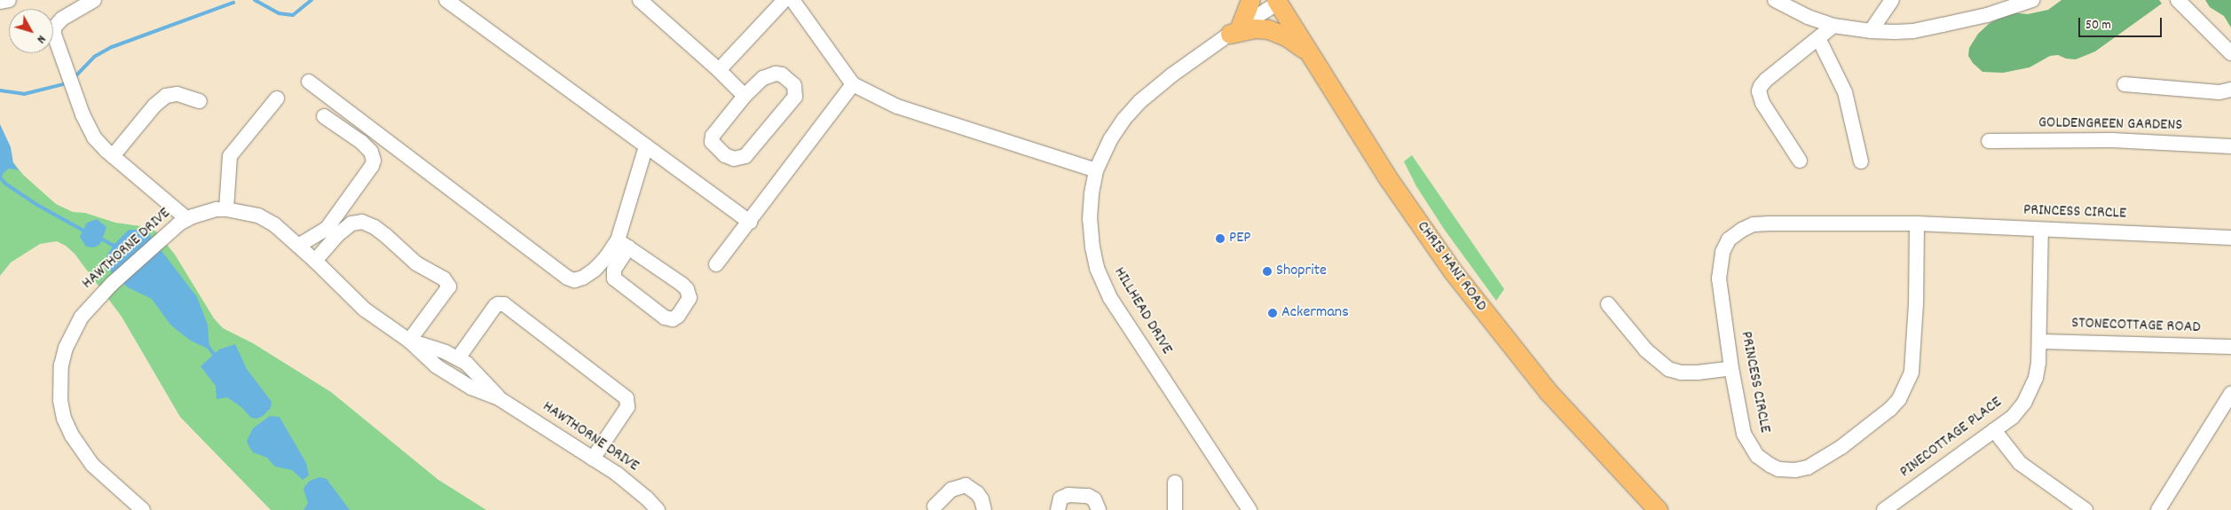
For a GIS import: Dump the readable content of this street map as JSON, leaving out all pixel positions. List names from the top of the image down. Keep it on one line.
{"streets":{"main road":["CHRIS HANI ROAD"],"street":["GOLDENGREEN GARDENS","PRINCESS CIRCLE","HAWTHORNE DRIVE","HILLHEAD DRIVE","STONECOTTAGE ROAD","PINECOTTAGE PLACE"]},"crossings":[["PRINCESS CIRCLE","PINECOTTAGE PLACE"],["CHRIS HANI ROAD","HILLHEAD DRIVE"],["STONECOTTAGE ROAD","PINECOTTAGE PLACE"]],"places":["PEP","Shoprite","Ackermans"],"scale_bar":"50 m","north":"bottom right"}
